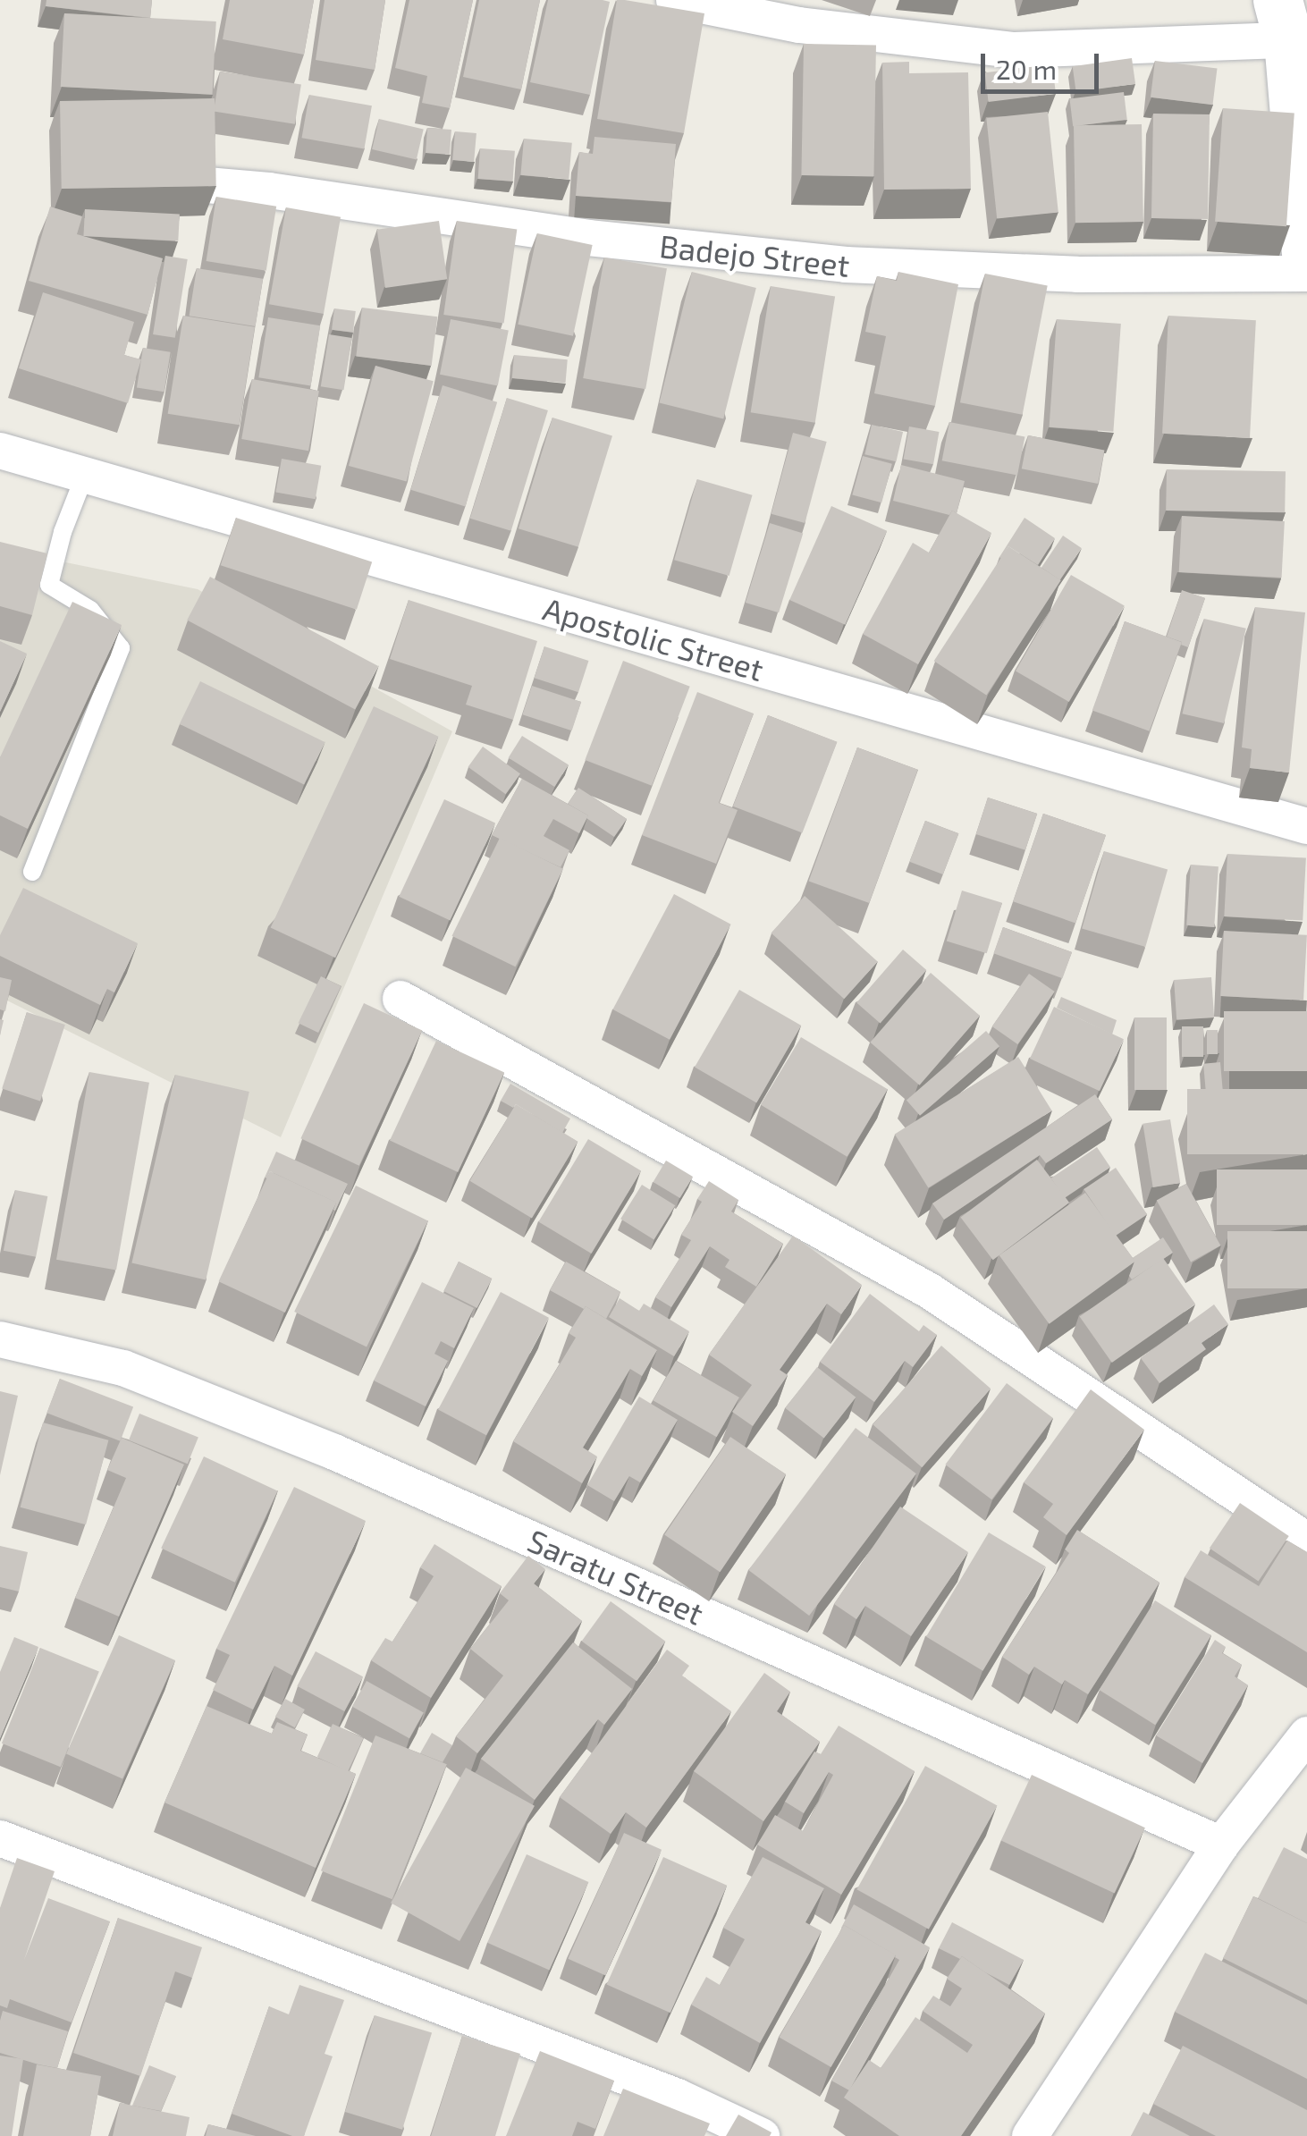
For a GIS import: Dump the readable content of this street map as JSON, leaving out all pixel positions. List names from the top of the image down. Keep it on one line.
{"streets":{"street":["Badejo Street","Apostolic Street","Saratu Street"]},"scale_bar":"20 m"}
